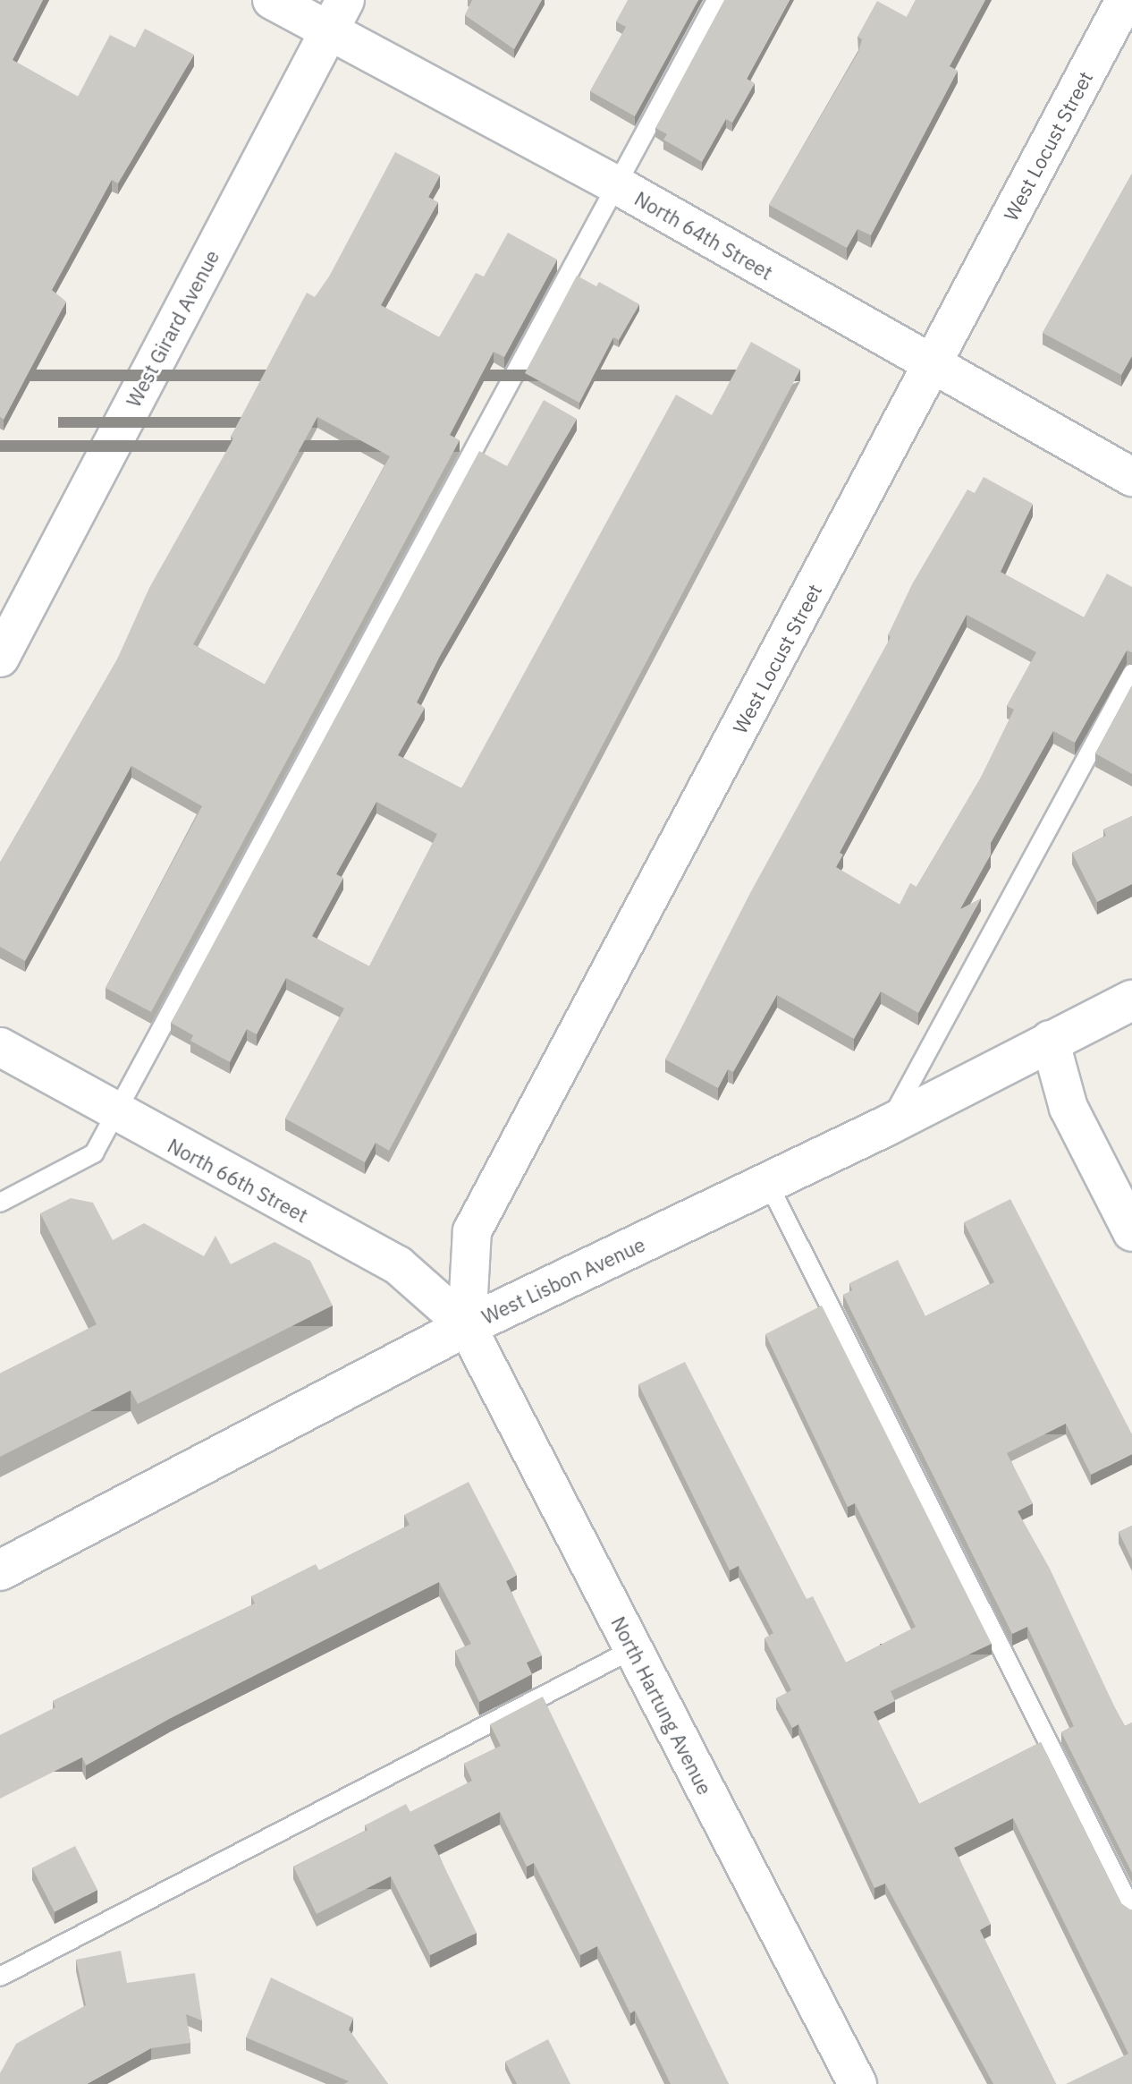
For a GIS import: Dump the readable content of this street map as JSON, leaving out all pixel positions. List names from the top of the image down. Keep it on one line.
{"streets":{"main road":["West Lisbon Avenue"],"street":["West Locust Street","North 64th Street","West Girard Avenue","North 66th Street","North Hartung Avenue"]},"crossings":[["West Locust Street","North 64th Street"],["West Locust Street","North 66th Street"],["West Locust Street","West Lisbon Avenue"],["West Locust Street","North Hartung Avenue"],["North 64th Street","West Girard Avenue"],["North 66th Street","West Lisbon Avenue"],["North 66th Street","North Hartung Avenue"],["West Lisbon Avenue","North Hartung Avenue"]]}
